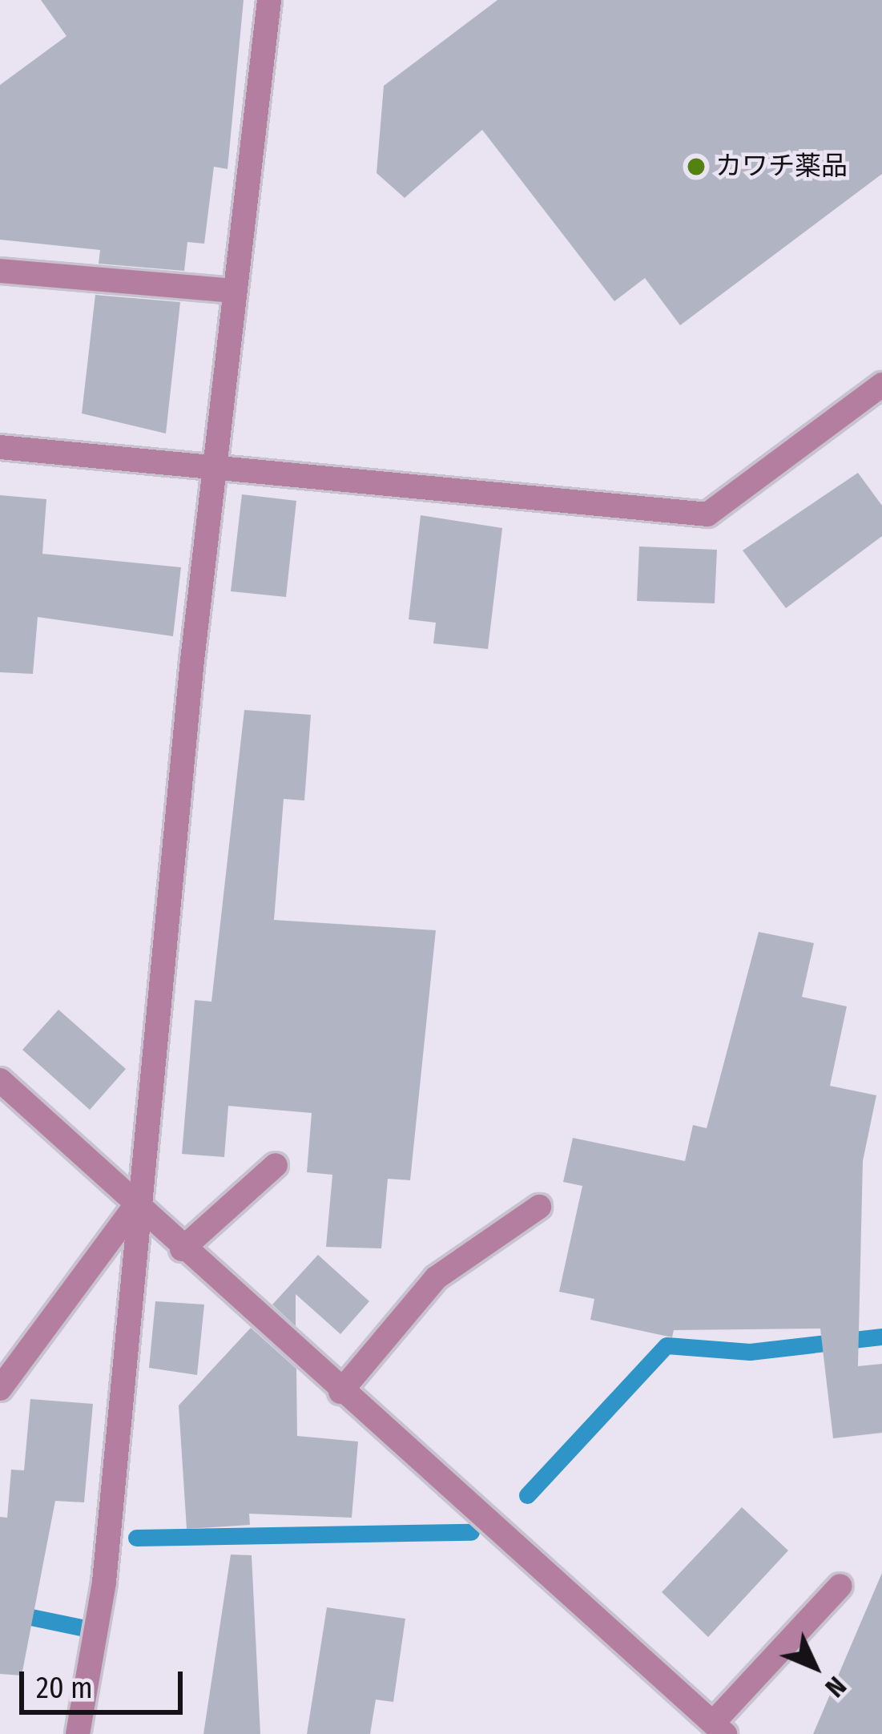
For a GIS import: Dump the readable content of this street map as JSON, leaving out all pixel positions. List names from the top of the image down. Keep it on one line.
{"places":["カワチ薬品"],"scale_bar":"20 m","north":"bottom right"}
